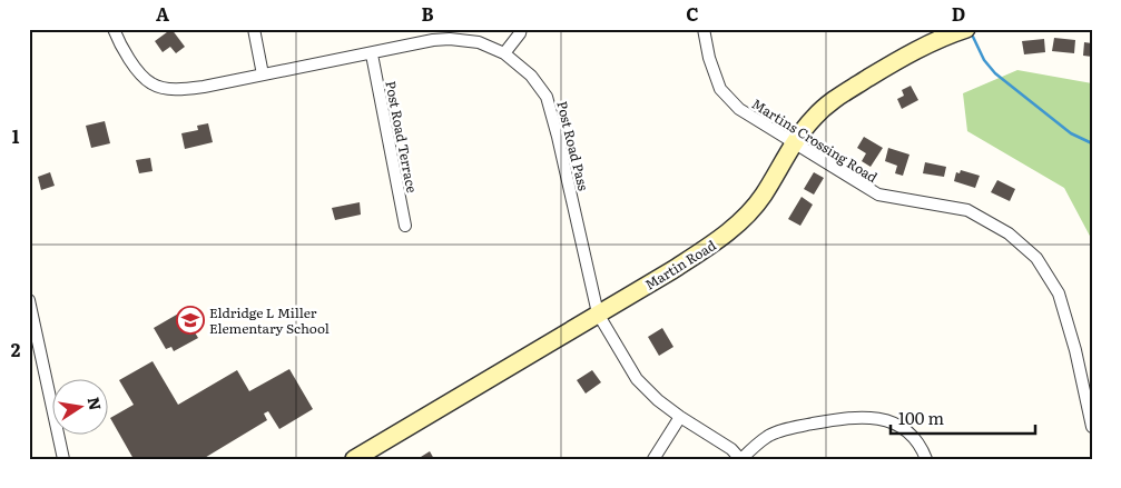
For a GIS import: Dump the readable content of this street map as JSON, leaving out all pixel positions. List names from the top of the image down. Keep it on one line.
{"streets":{"street":["Post Road Terrace","Martins Crossing Road","Post Road Pass","Martin Road"]},"crossings":[["Post Road Terrace","Post Road Pass"],["Martins Crossing Road","Martin Road"],["Post Road Pass","Martin Road"]],"places":{"school or university":["Eldridge L Miller Elementary School"]},"scale_bar":"100 m","north":"right","grid":{"columns":["A","B","C","D"],"rows":["1","2"]}}
